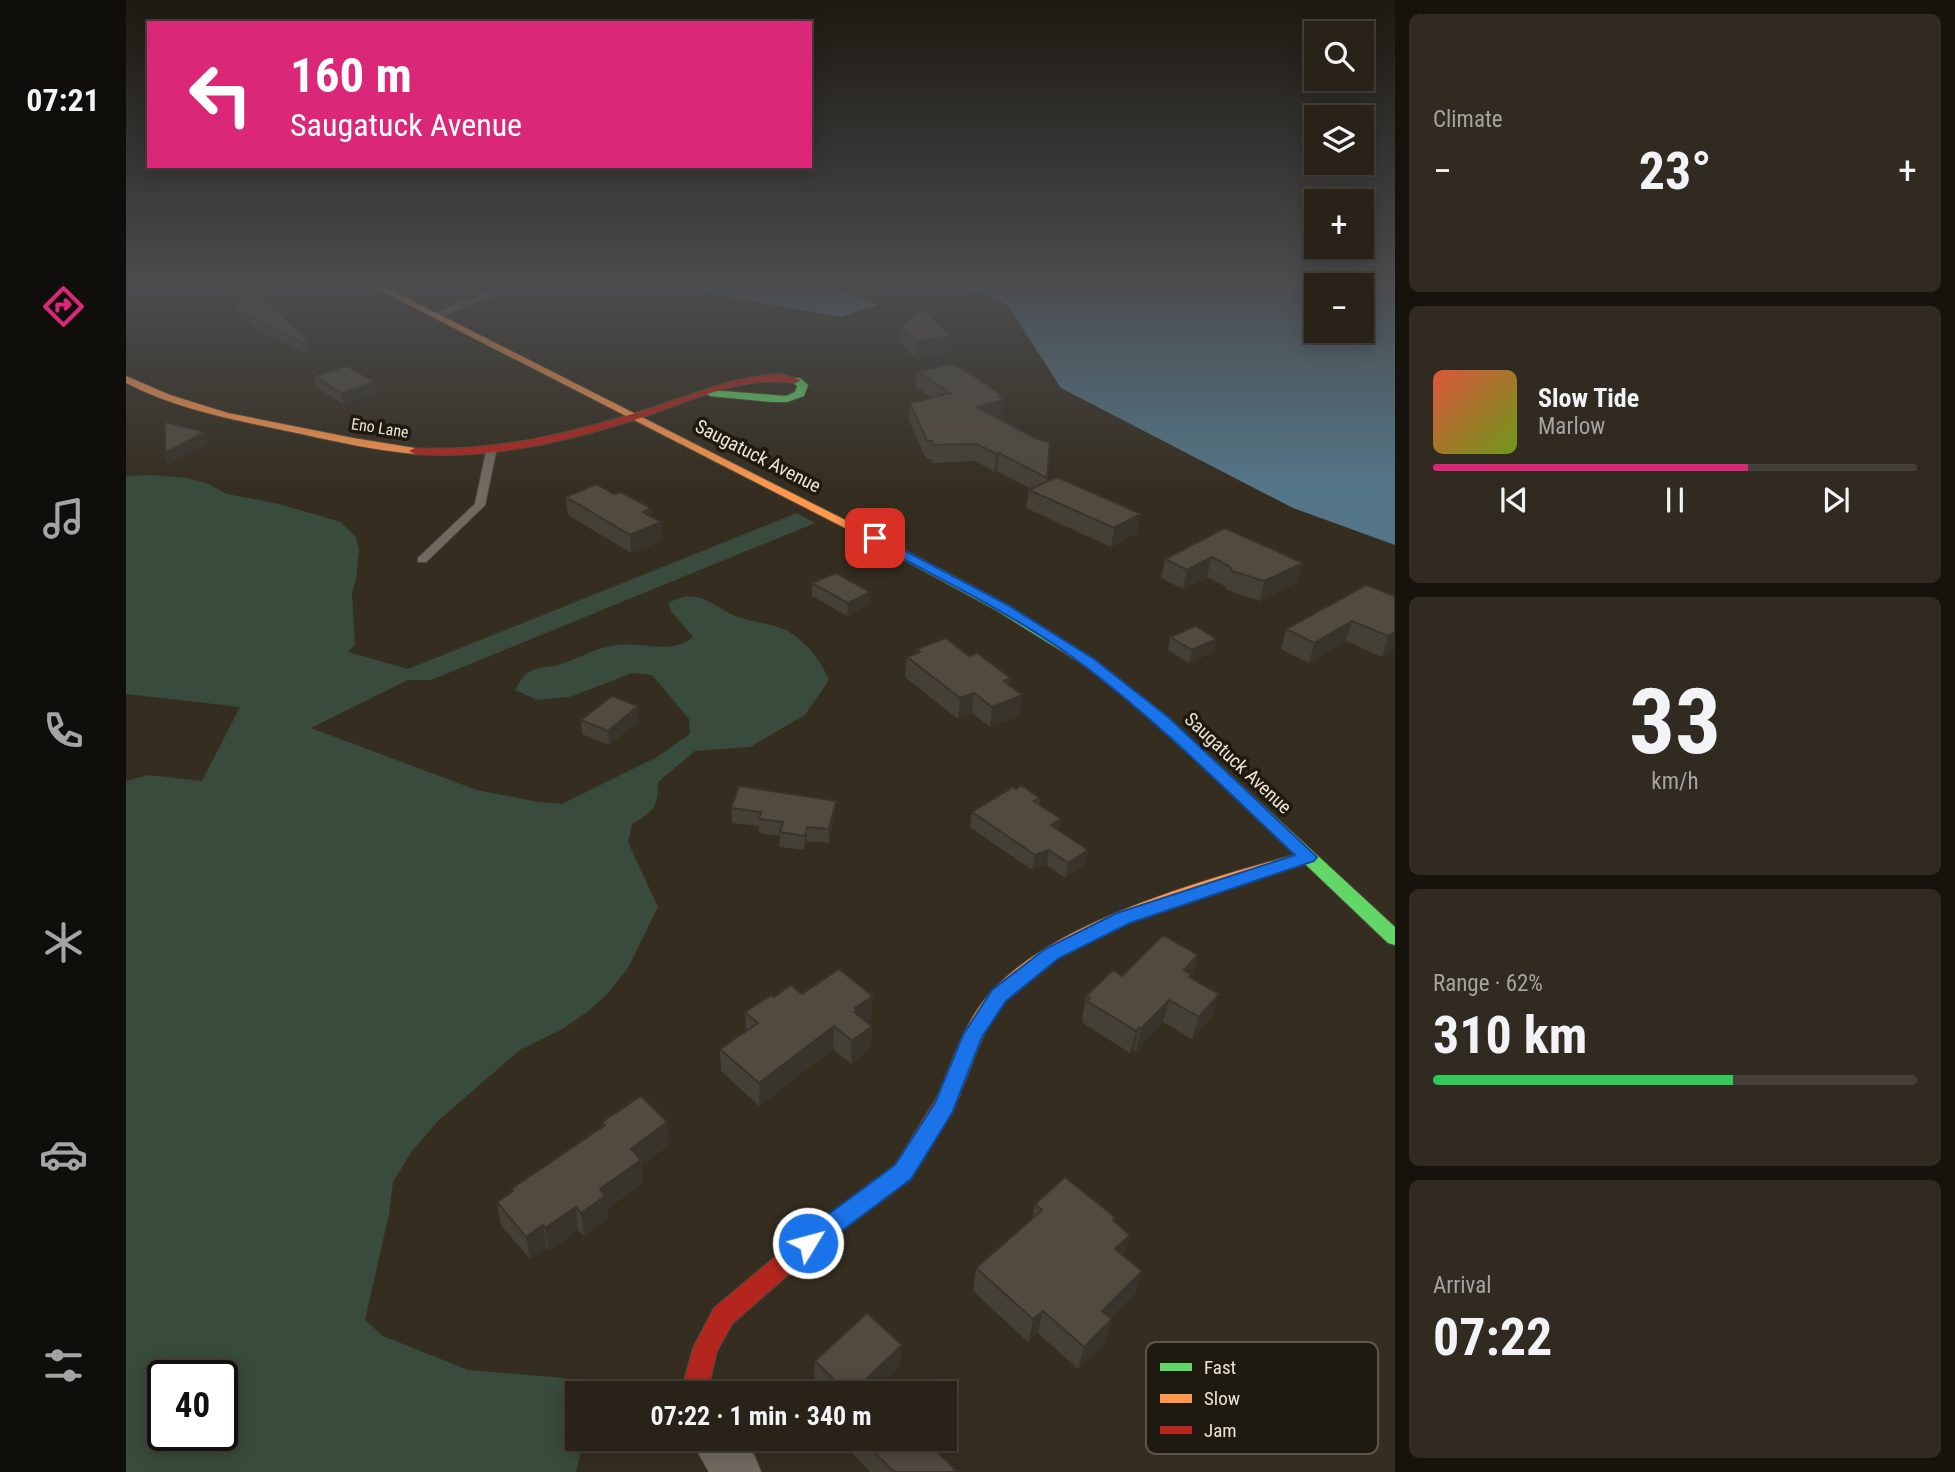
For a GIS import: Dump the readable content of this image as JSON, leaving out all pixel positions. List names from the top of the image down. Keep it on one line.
{"streets":{"street":["Eno Lane","Saugatuck Avenue"]},"crossings":[["Eno Lane","Saugatuck Avenue"]],"legend":["Fast","Slow","Jam"],"page":{"tabs":"07:21","tile":["Climate",["33","km/h"],["Range · 62%","310 km"],["Arrival","07:22"]],"map_buttons":["+","−"],"turn":["160 m","Saugatuck Avenue"],"heat":["−","23°","+"],"song":["Slow Tide","Marlow"],"limit":"40","trip":"07:22 · 1 min · 340 m"}}
